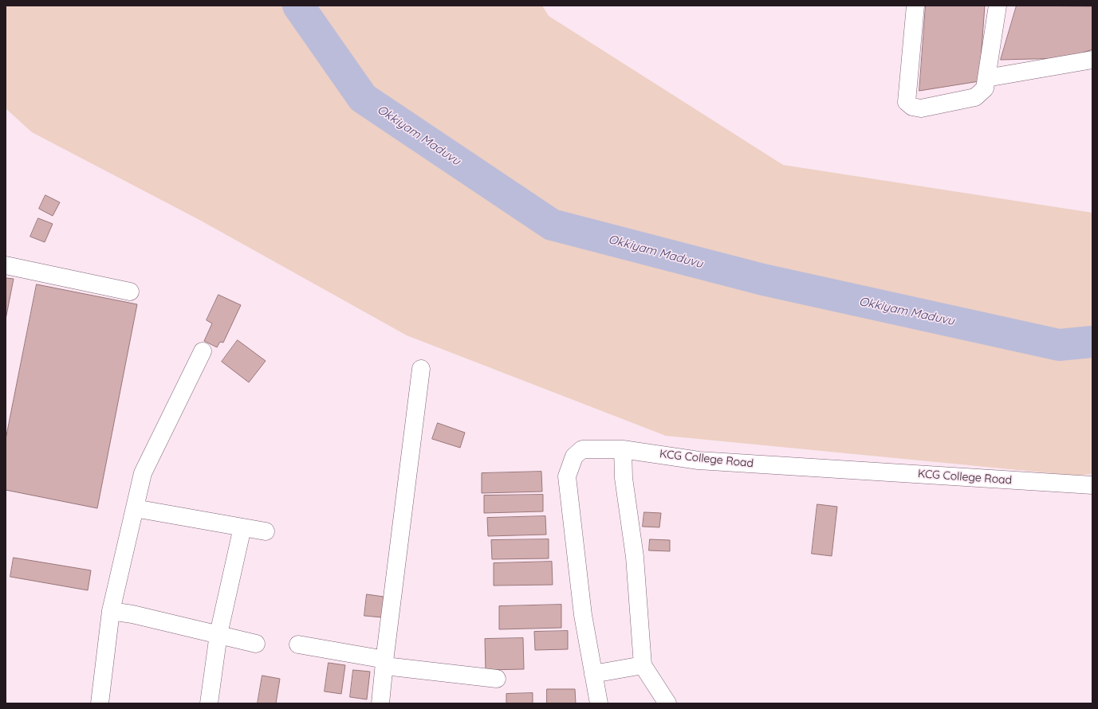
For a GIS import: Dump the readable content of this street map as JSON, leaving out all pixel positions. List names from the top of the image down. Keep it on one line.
{"streets":{"street":["KCG College Road"]},"water":["Okkiyam Maduvu"]}
